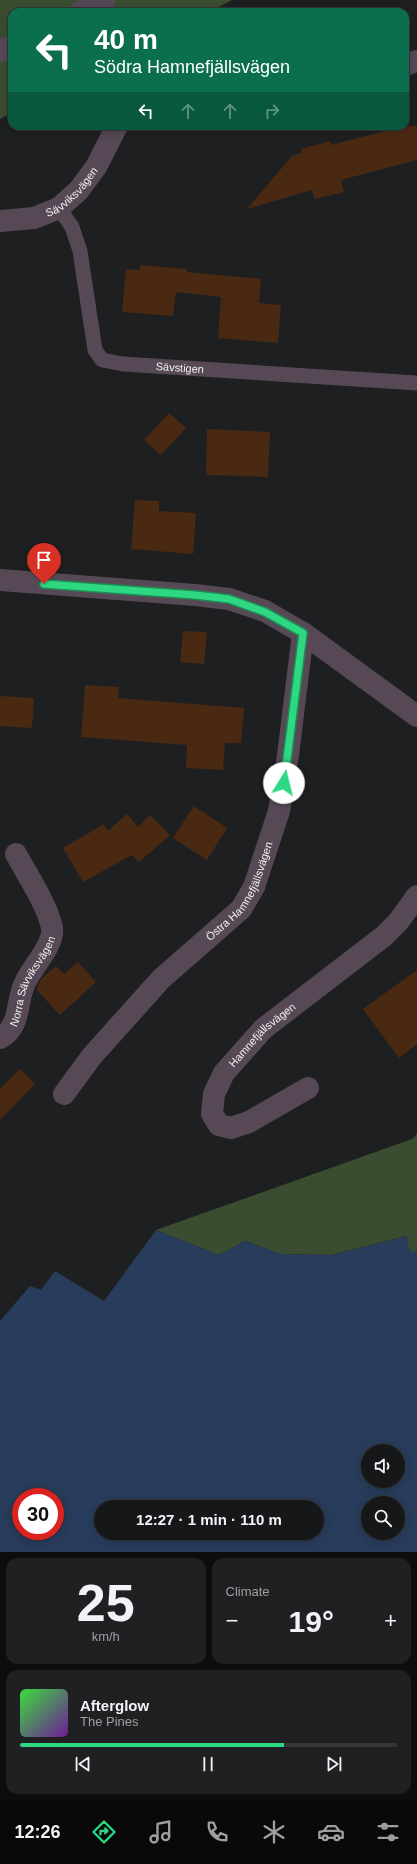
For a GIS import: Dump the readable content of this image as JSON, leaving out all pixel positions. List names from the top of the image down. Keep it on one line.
{"streets":{"street":["Sävviksvägen","Östra Hamnefjällsvägen","Norra Sävviksvägen","Hamnefjällsvägen"],"lane":["Sävstigen"]},"crossings":[["Sävviksvägen","Sävstigen"]],"page":{"turn":["40 m","Södra Hamnefjällsvägen"],"limit":"30","trip":"12:27 · 1 min · 110 m","tile":[["25","km/h"],"Climate"],"heat":["−","19°","+"],"song":["Afterglow","The Pines"],"tabs":"12:26"}}
